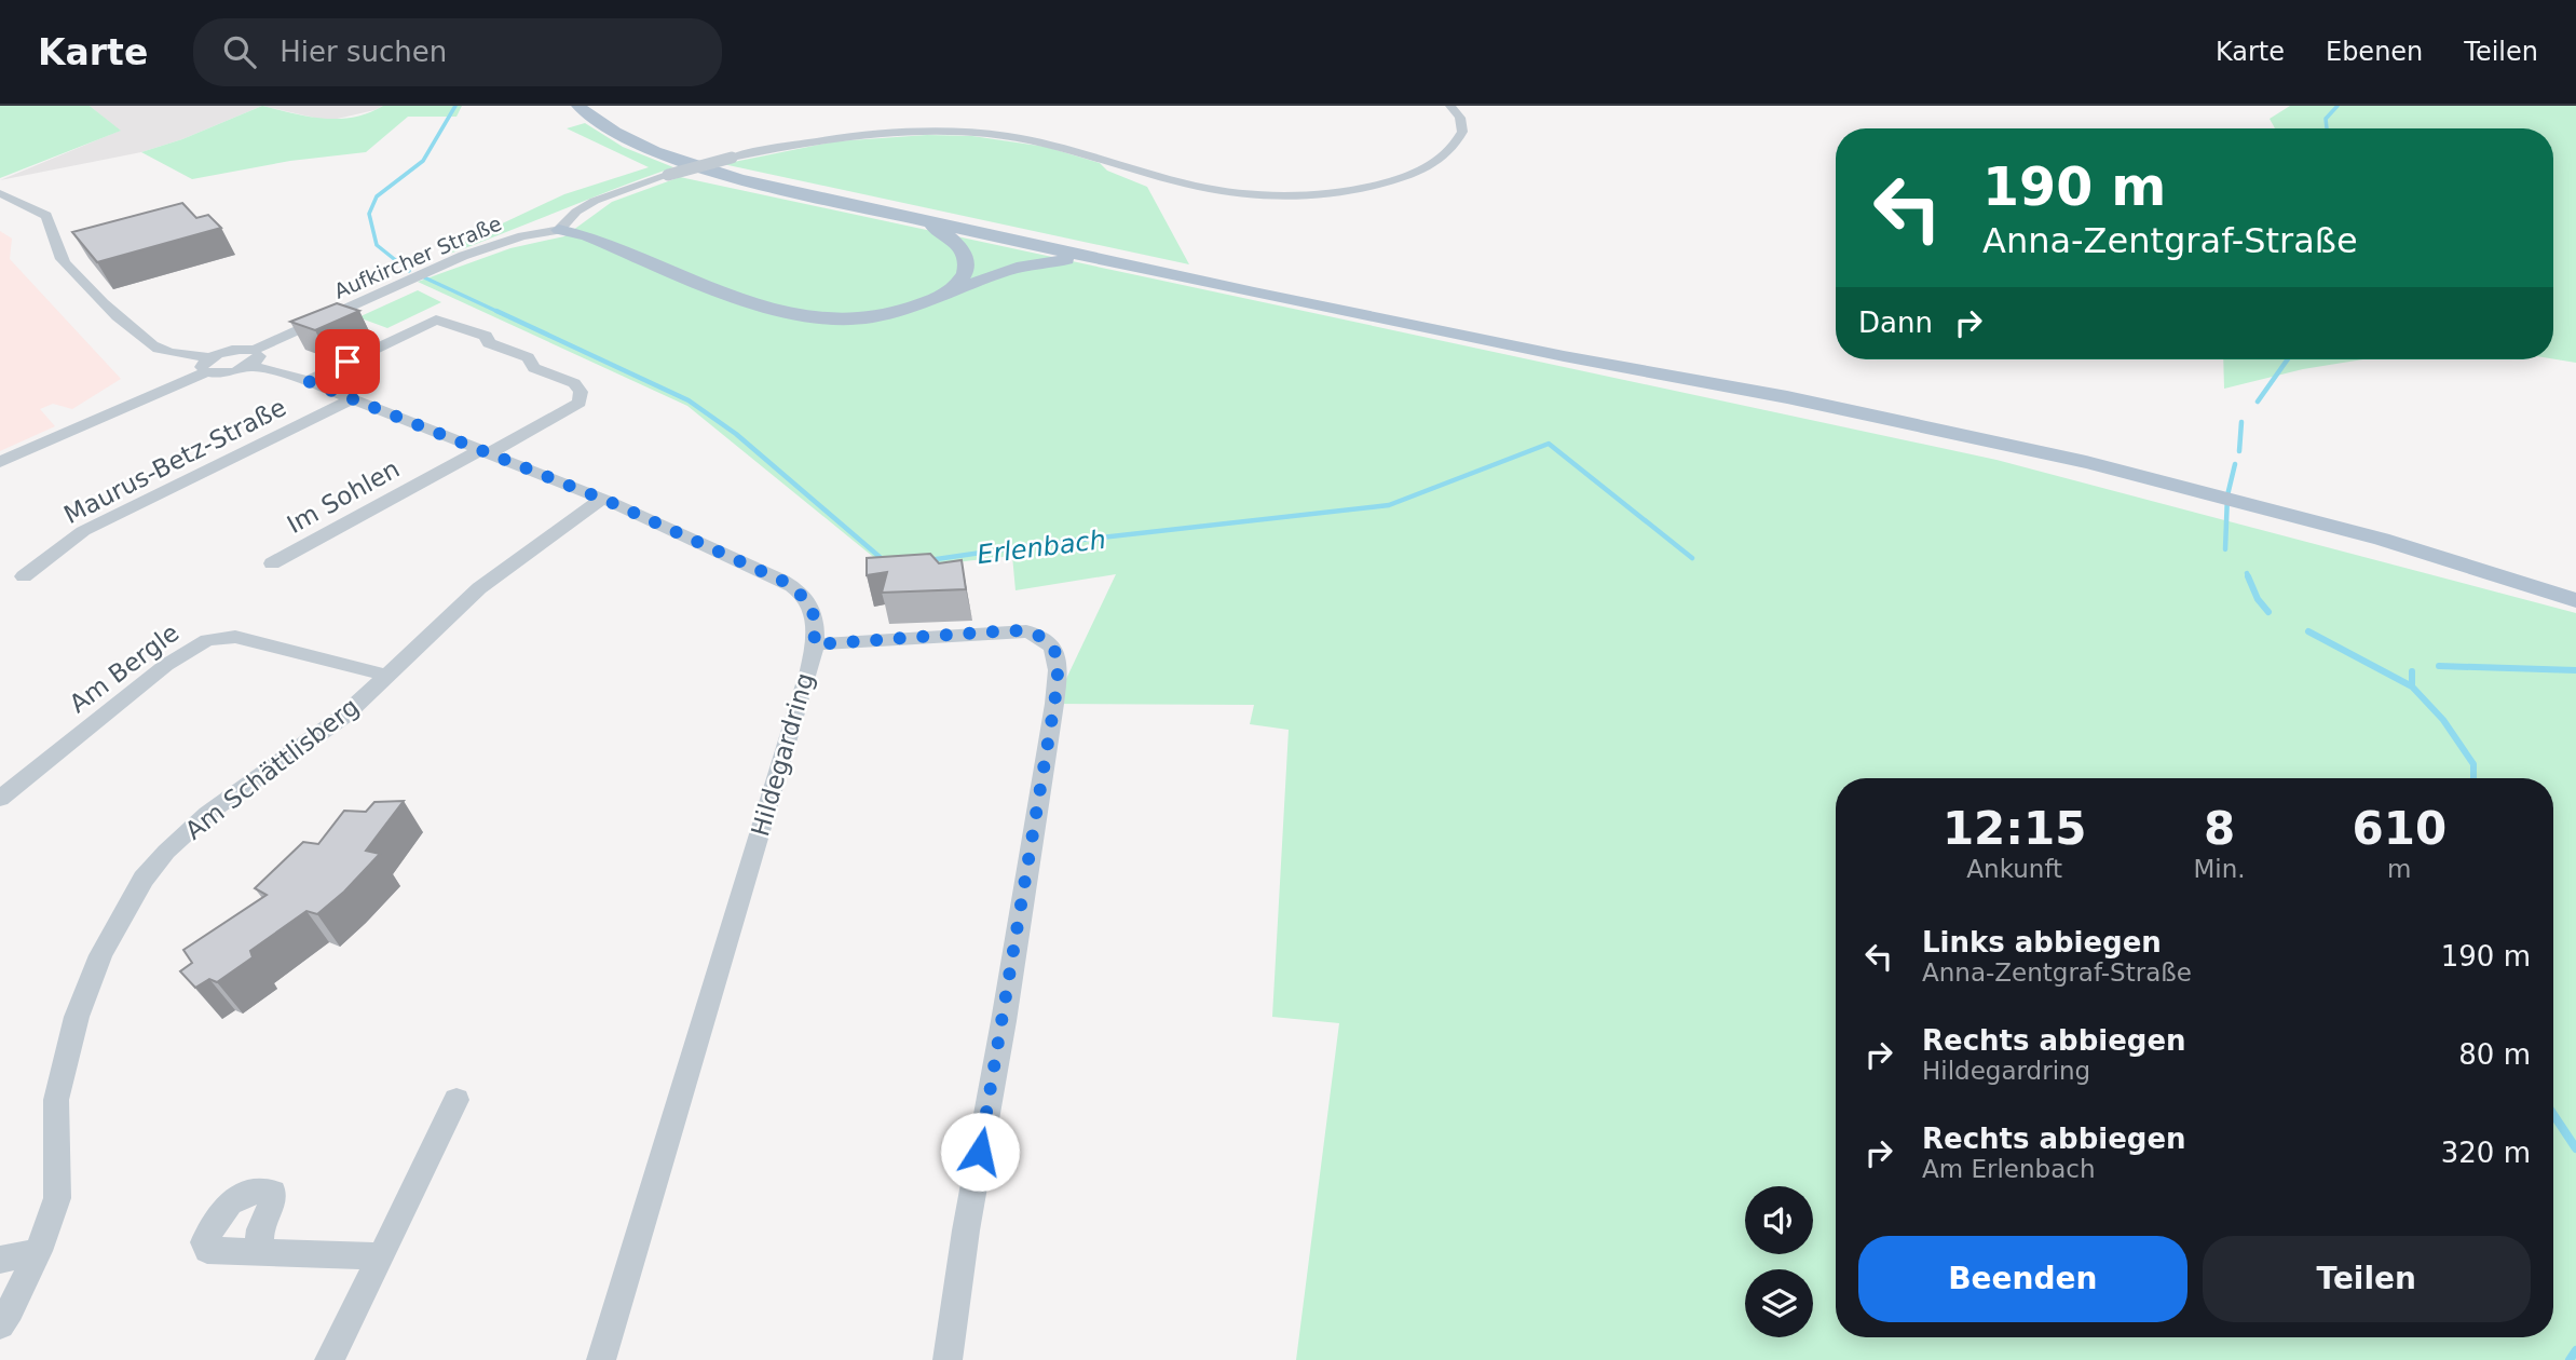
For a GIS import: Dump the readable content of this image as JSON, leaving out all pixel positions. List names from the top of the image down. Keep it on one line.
{"streets":{"street":["Aufkircher Straße","Maurus-Betz-Straße","Im Sohlen","Am Bergle","Hildegardring","Am Schättlisberg"]},"crossings":[["Aufkircher Straße","Hildegardring"],["Maurus-Betz-Straße","Hildegardring"],["Im Sohlen","Hildegardring"],["Am Bergle","Am Schättlisberg"],["Hildegardring","Am Schättlisberg"]],"water":["Erlenbach"],"page":{"header":"Karte","search":"Hier suchen","nav":["Karte","Ebenen","Teilen"],"turn":["190 m","Anna-Zentgraf-Straße"],"then":"Dann","eta":["12:15","Ankunft","8","Min.","610","m"],"list":[{"name":"Links abbiegen","note":"Anna-Zentgraf-Straße","value":"190 m"},{"name":"Rechts abbiegen","note":"Hildegardring","value":"80 m"},{"name":"Rechts abbiegen","note":"Am Erlenbach","value":"320 m"}],"buttons":["Beenden","Teilen"]}}
